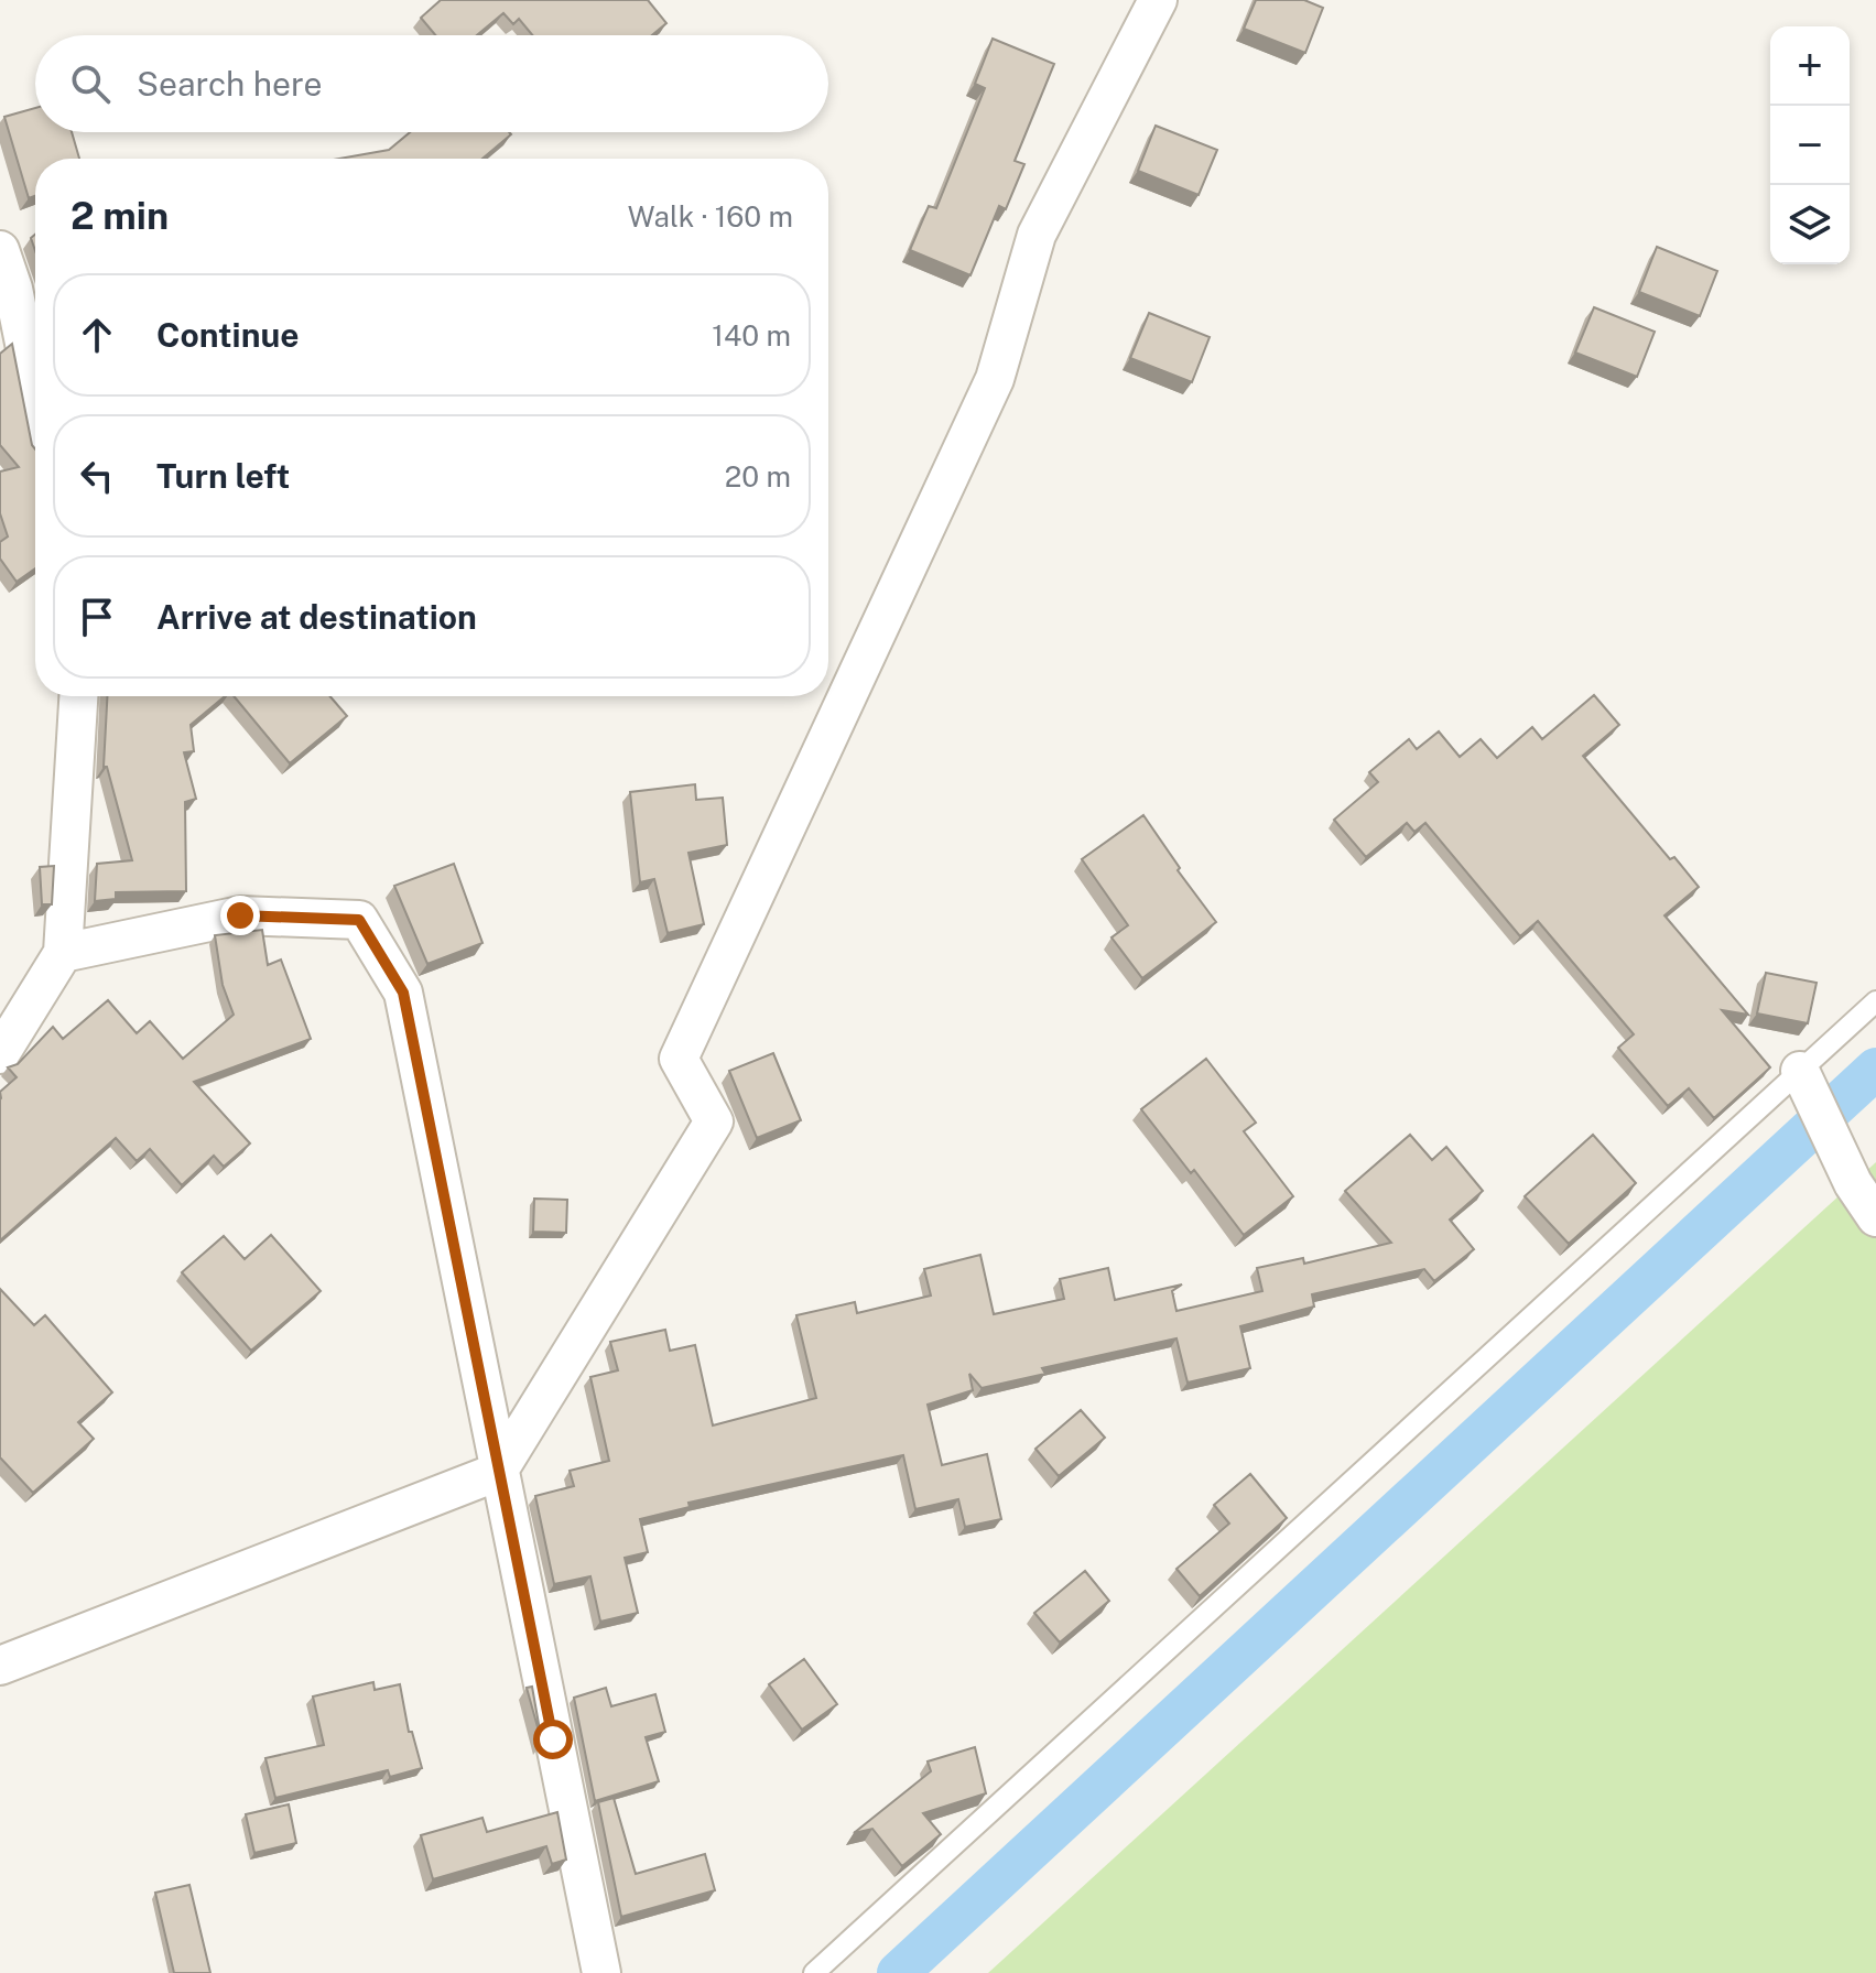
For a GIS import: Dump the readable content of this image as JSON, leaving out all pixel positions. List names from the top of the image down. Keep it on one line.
{"page":{"map_buttons":["+","−"],"search":"Search here","heading":["2 min","Walk · 160 m"],"list":[["Continue","140 m"],["Turn left","20 m"],"Arrive at destination"]}}
